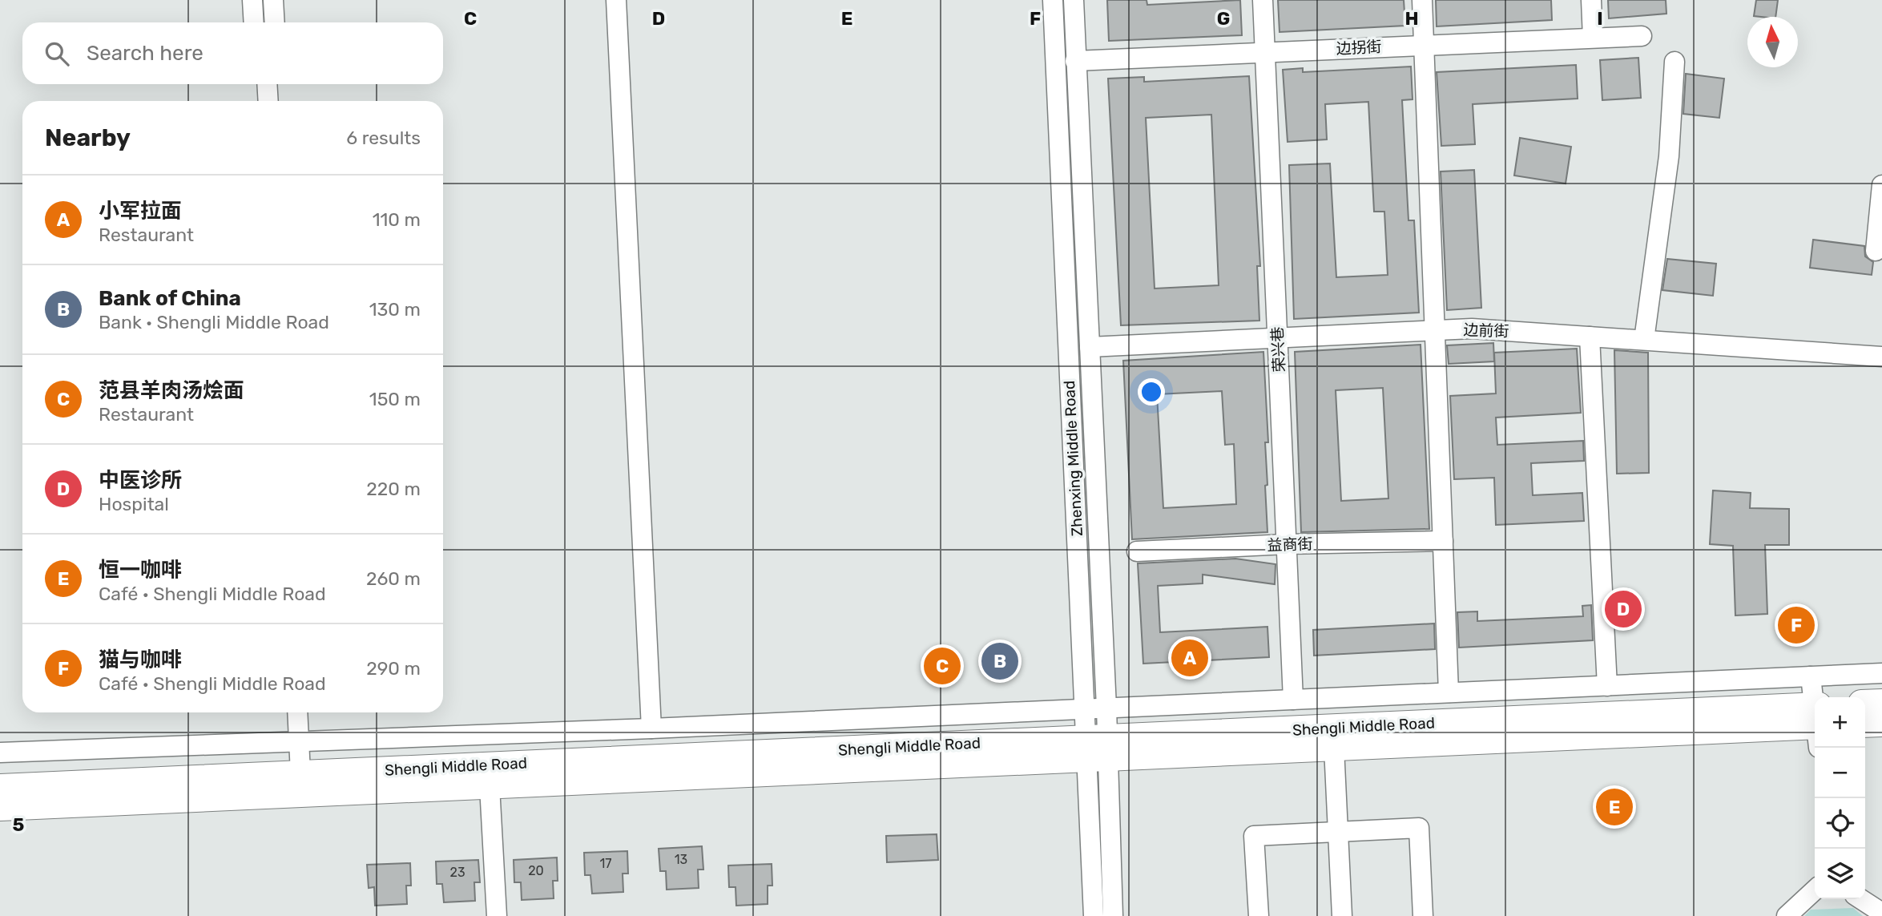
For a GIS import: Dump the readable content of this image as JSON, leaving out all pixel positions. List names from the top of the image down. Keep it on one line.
{"streets":{"main road":["Shengli Middle Road"],"street":["边拐街","边前街","荣兴巷","Zhenxing Middle Road","益商街"]},"crossings":[["边拐街","荣兴巷"],["边拐街","Zhenxing Middle Road"],["边前街","荣兴巷"],["边前街","Zhenxing Middle Road"],["荣兴巷","益商街"],["Zhenxing Middle Road","Shengli Middle Road"]],"house_numbers":["13","17","20","23"],"north":"top","page":{"search":"Search here","heading":["Nearby","6 results"],"list":[{"mark":"A","name":"小军拉面","note":"Restaurant","value":"110 m"},{"mark":"B","name":"Bank of China","note":"Bank · Shengli Middle Road","value":"130 m"},{"mark":"C","name":"范县羊肉汤烩面","note":"Restaurant","value":"150 m"},{"mark":"D","name":"中医诊所","note":"Hospital","value":"220 m"},{"mark":"E","name":"恒一咖啡","note":"Café · Shengli Middle Road","value":"260 m"},{"mark":"F","name":"猫与咖啡","note":"Café · Shengli Middle Road","value":"290 m"}],"pins":["D","F","A","B","C","E"],"map_buttons":["+","−"]},"grid":{"columns":["C","D","E","F","G","H","I"],"rows":["5"]}}
